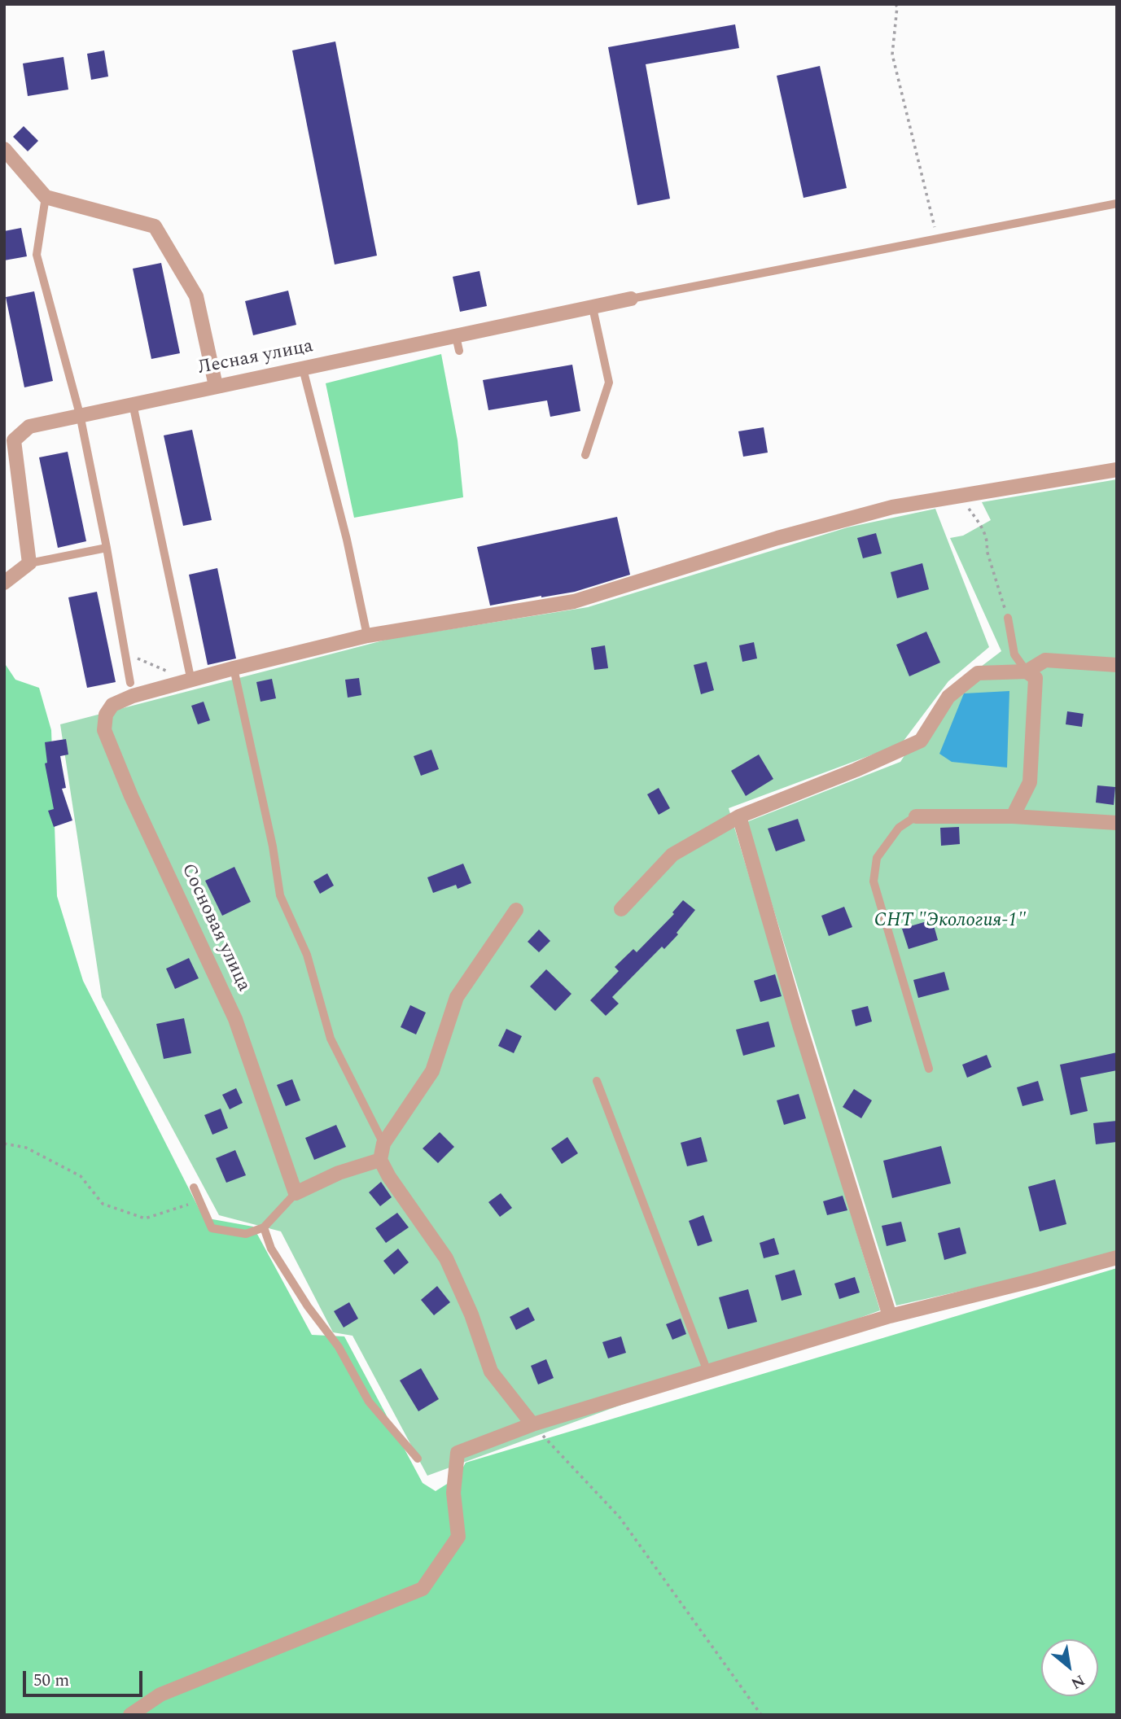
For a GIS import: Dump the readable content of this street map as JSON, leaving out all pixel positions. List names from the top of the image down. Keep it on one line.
{"streets":{"street":["Лесная улица","Сосновая улица"]},"parks":["СНТ \"Экология-1\""],"scale_bar":"50 m","north":"bottom right"}
